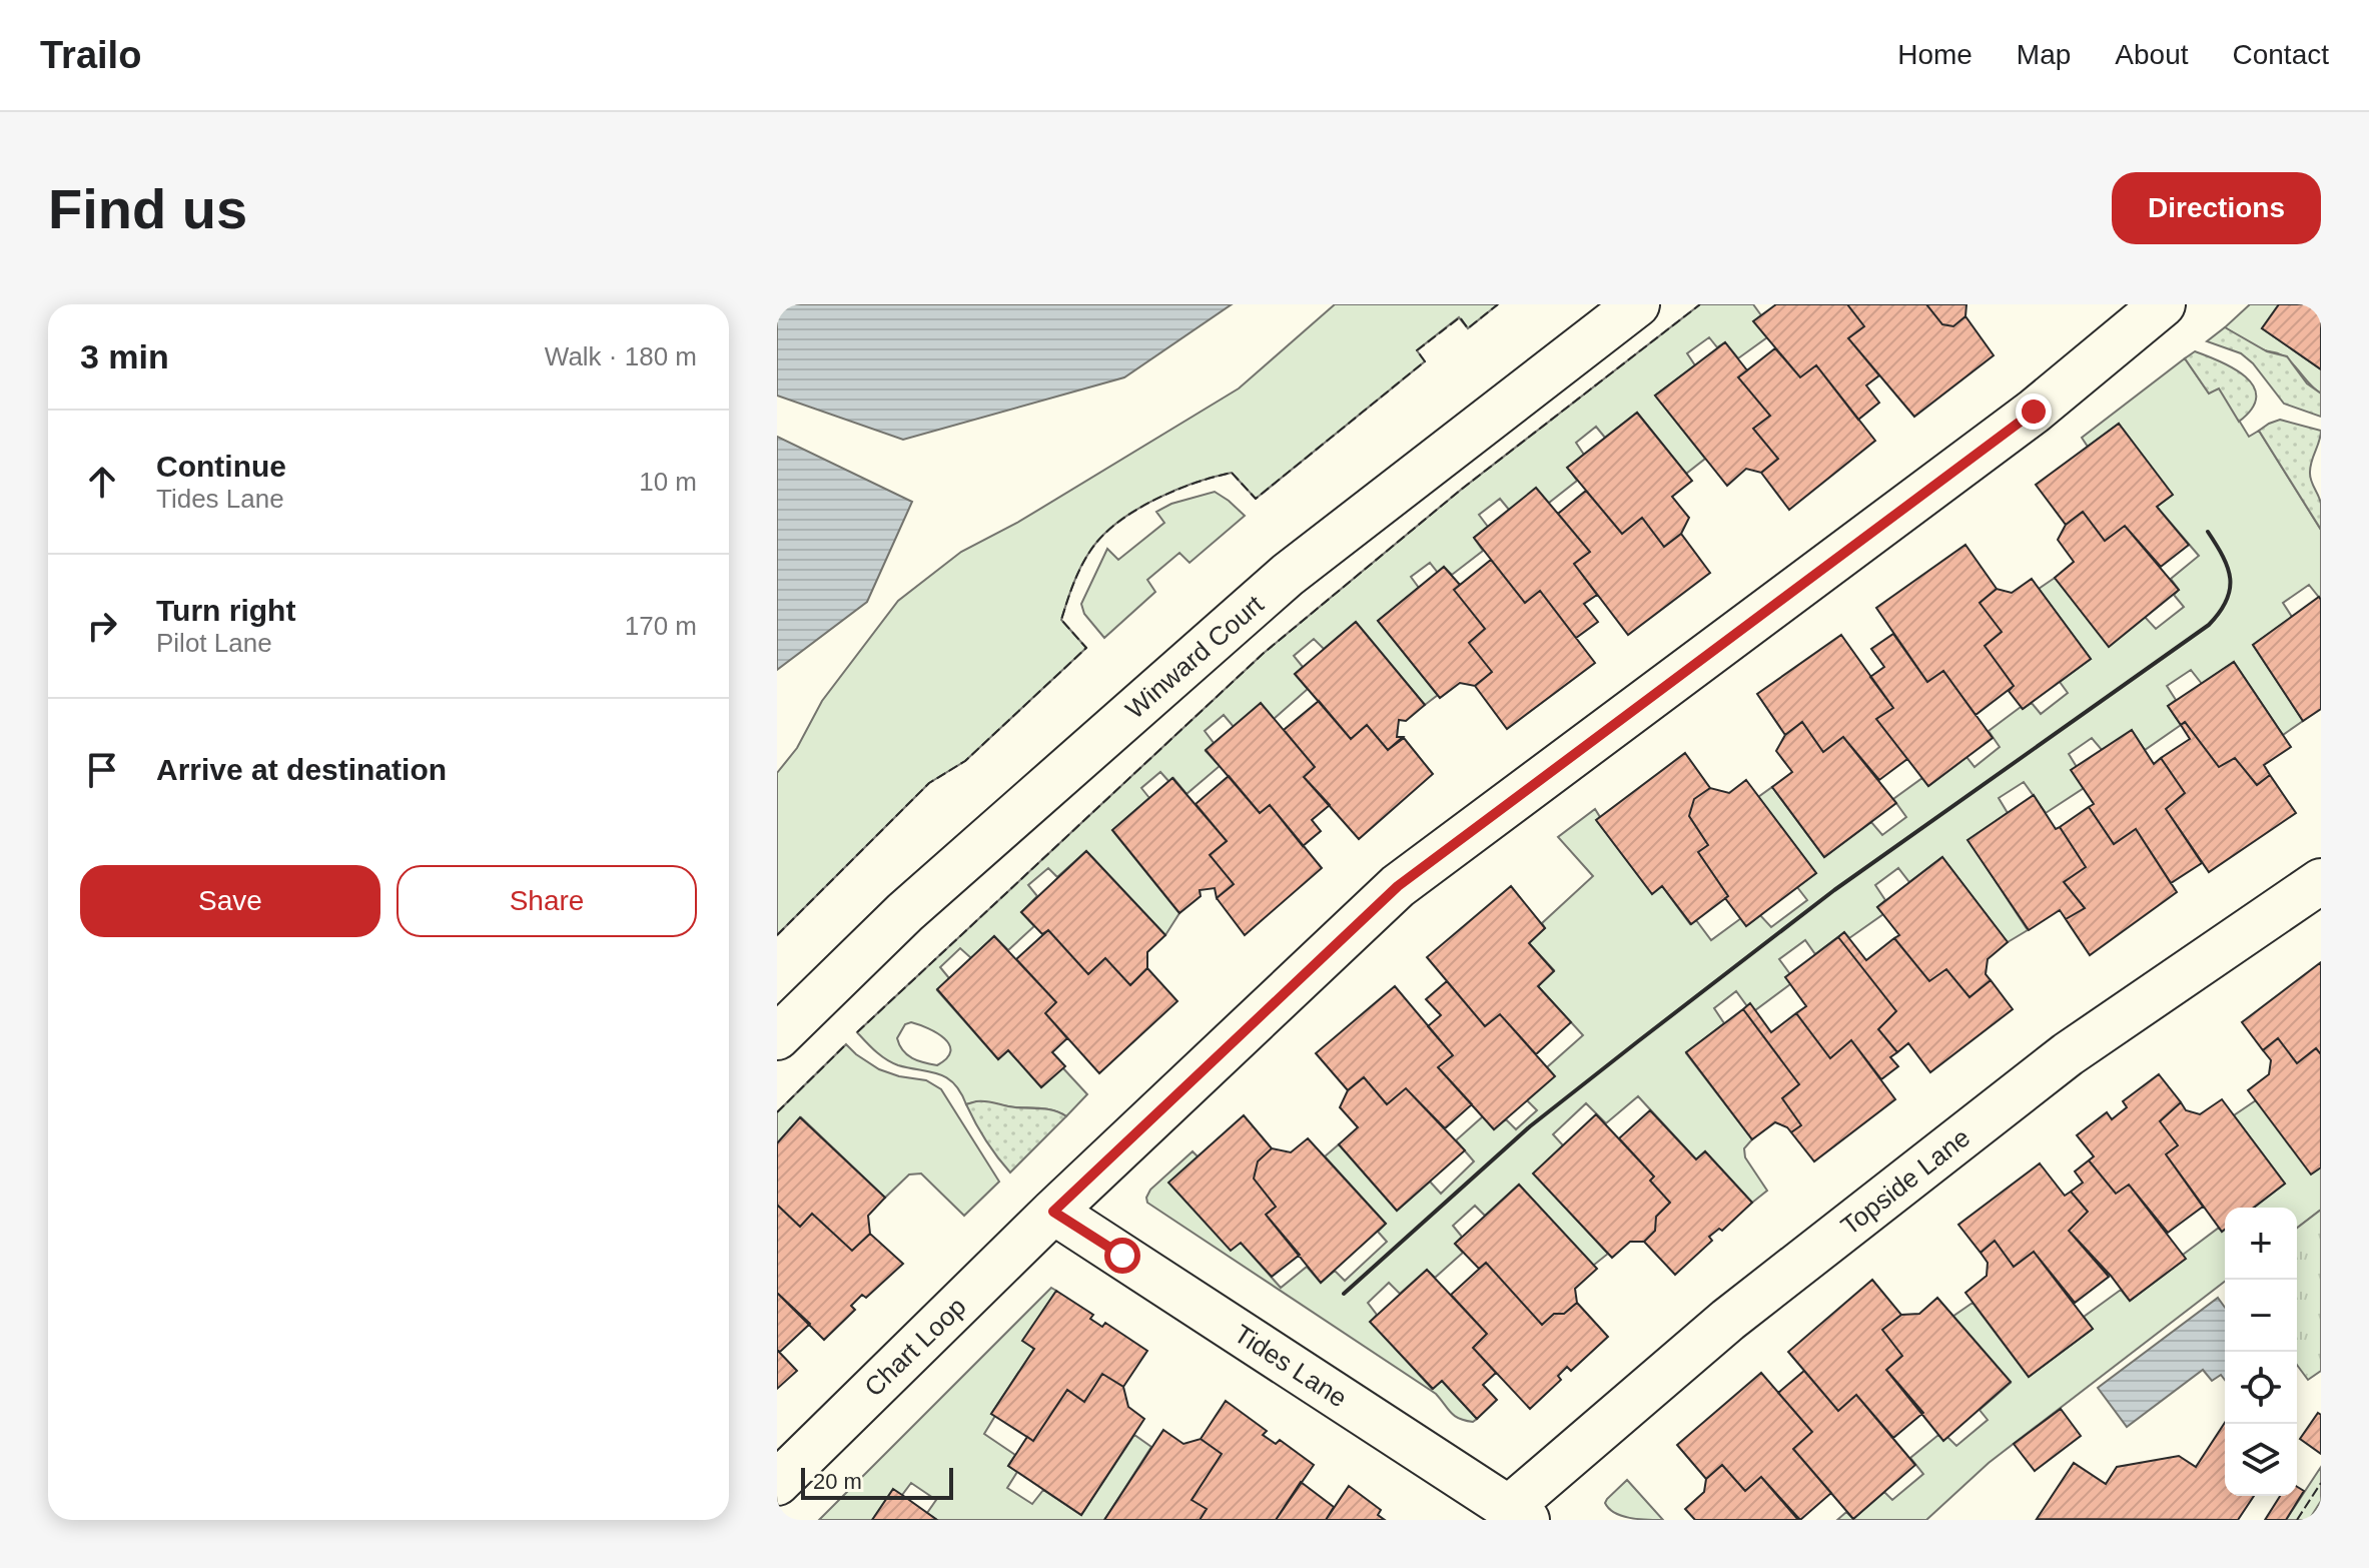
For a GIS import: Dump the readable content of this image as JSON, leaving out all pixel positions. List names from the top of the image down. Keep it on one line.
{"streets":{"street":["Winward Court","Topside Lane","Chart Loop","Tides Lane"]},"crossings":[["Topside Lane","Tides Lane"],["Chart Loop","Tides Lane"]],"scale_bar":"20 m","page":{"header":"Trailo","nav":["Home","Map","About","Contact"],"buttons":["Directions",["Save","Share"]],"title":"Find us","heading":["3 min","Walk · 180 m"],"list":[["Continue","Tides Lane","10 m"],["Turn right","Pilot Lane","170 m"],"Arrive at destination"],"map_buttons":["+","−"],"scale":"20 m"}}
